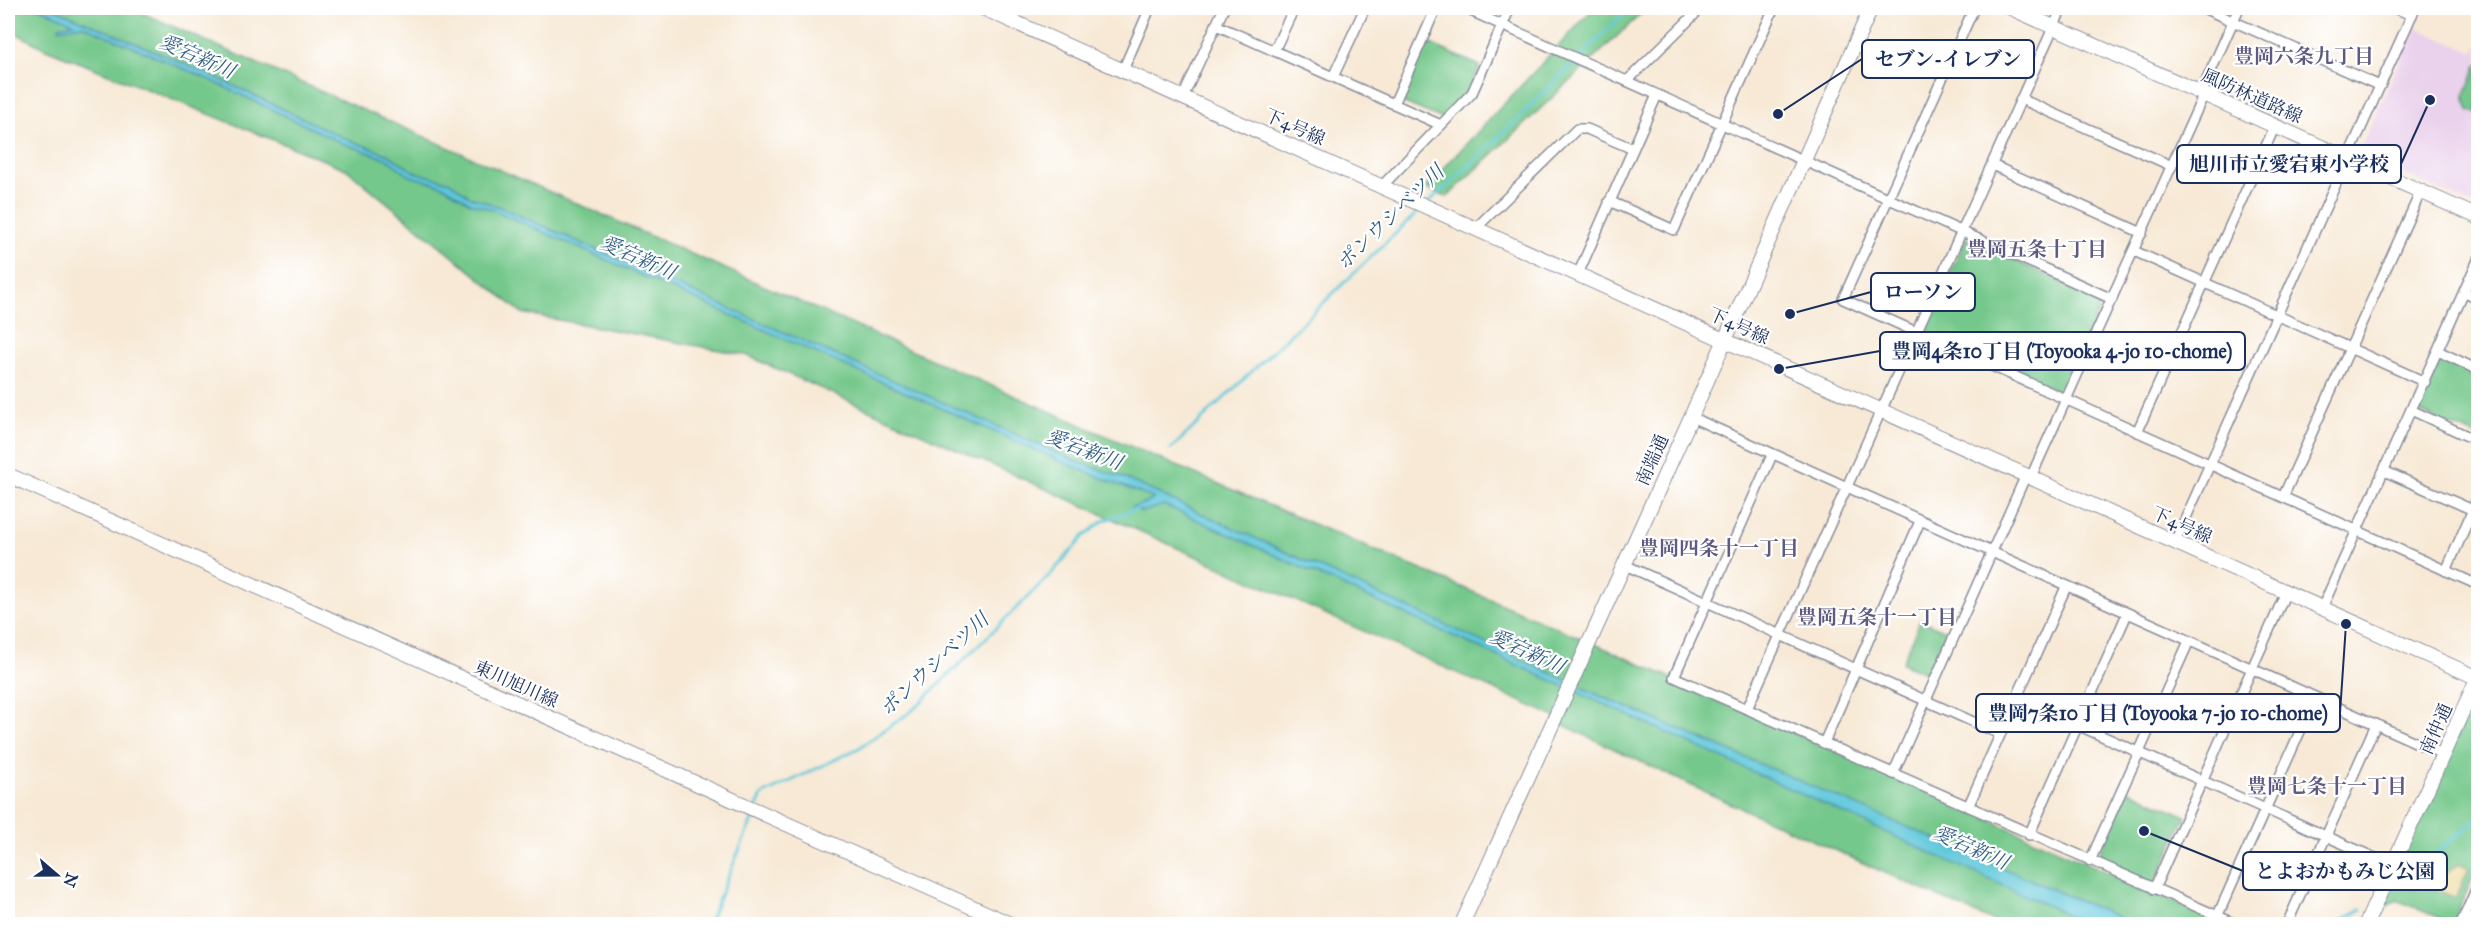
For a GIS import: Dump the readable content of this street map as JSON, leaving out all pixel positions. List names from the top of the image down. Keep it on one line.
{"streets":{"street":["風防林道路線","下4号線","南端通","東川旭川線","南仲通"]},"crossings":[["下4号線","南端通"],["下4号線","南仲通"]],"districts":["豊岡六条九丁目","豊岡五条十丁目","豊岡四条十一丁目","豊岡五条十一丁目","豊岡七条十一丁目"],"water":["愛宕新川","ポンウシベツ川"],"places":["旭川市立愛宕東小学校","セブン-イレブン","ローソン","豊岡4条10丁目 (Toyooka 4-jo 10-chome)","豊岡7条10丁目 (Toyooka 7-jo 10-chome)","とよおかもみじ公園"],"north":"right"}
